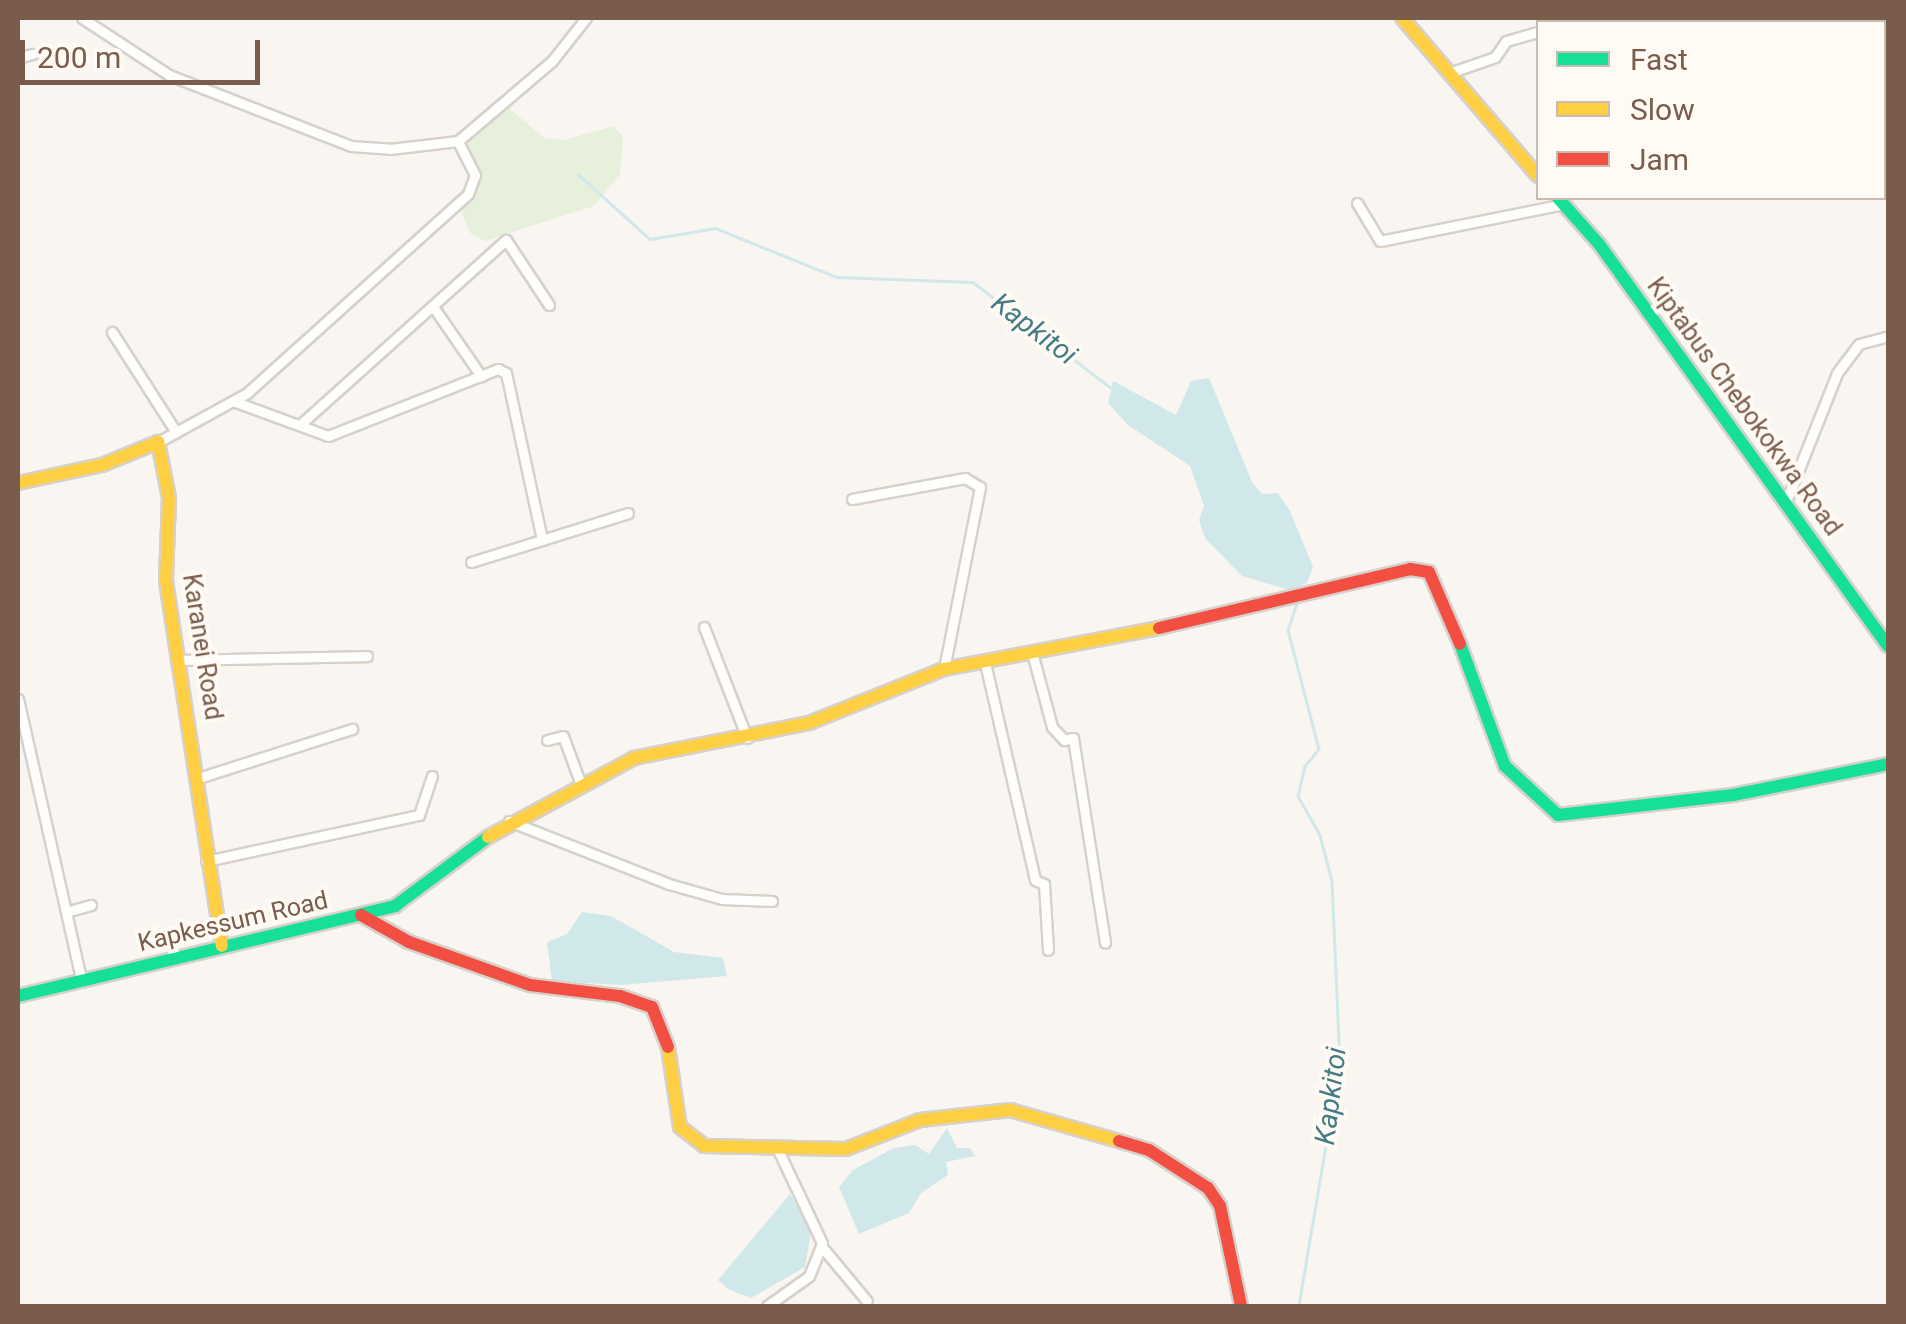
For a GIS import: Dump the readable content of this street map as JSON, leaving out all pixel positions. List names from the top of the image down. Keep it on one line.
{"streets":{"street":["Kiptabus Chebokokwa Road","Karanei Road","Kapkessum Road"]},"crossings":[["Karanei Road","Kapkessum Road"]],"water":["Kapkitoi"],"legend":["Fast","Slow","Jam"],"scale_bar":"200 m"}
